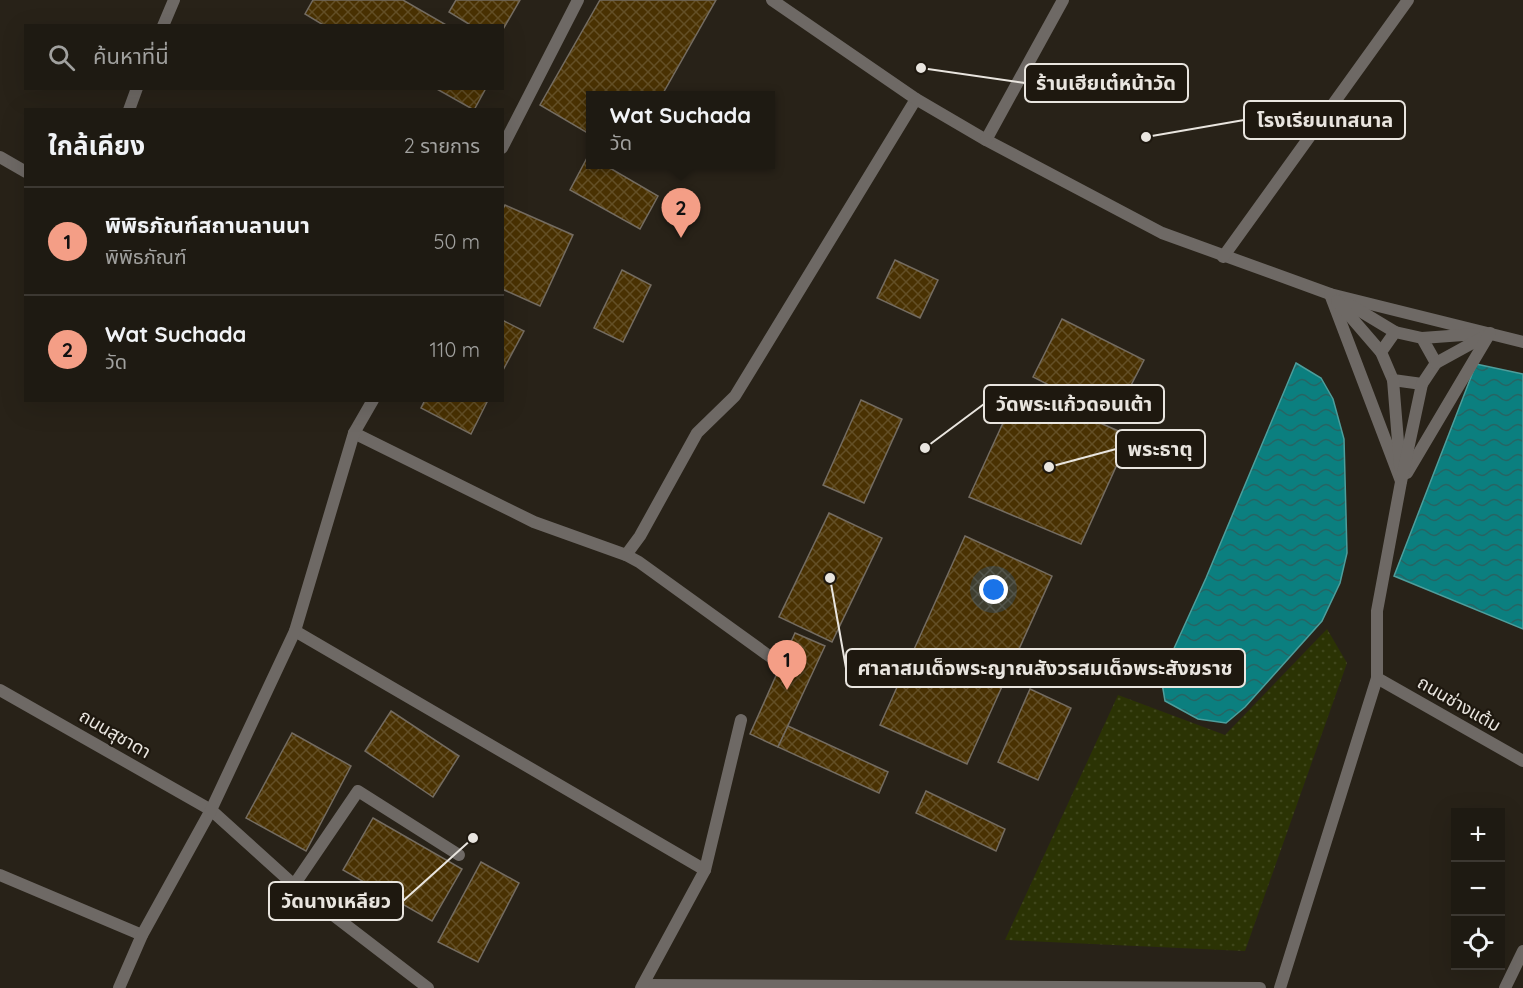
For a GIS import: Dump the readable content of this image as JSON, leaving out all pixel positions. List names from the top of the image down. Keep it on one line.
{"streets":{"street":["ถนนช่างแต้ม","ถนนสุชาดา"]},"places":["ร้านเฮียเต๋หน้าวัด","โรงเรียนเทสนาล","วัดพระแก้วดอนเต้า","พระธาตุ","ศาลาสมเด็จพระญาณสังวรสมเด็จพระสังฆราช","วัดนางเหลียว"],"page":{"search":"ค้นหาที่นี่","popup":["Wat Suchada","วัด"],"heading":["ใกล้เคียง","2 รายการ"],"list":[{"mark":"1","name":"พิพิธภัณฑ์สถานลานนา","note":"พิพิธภัณฑ์","value":"50 m"},{"mark":"2","name":"Wat Suchada","note":"วัด","value":"110 m"}],"pins":["2","1"],"map_buttons":["+","−"]}}
